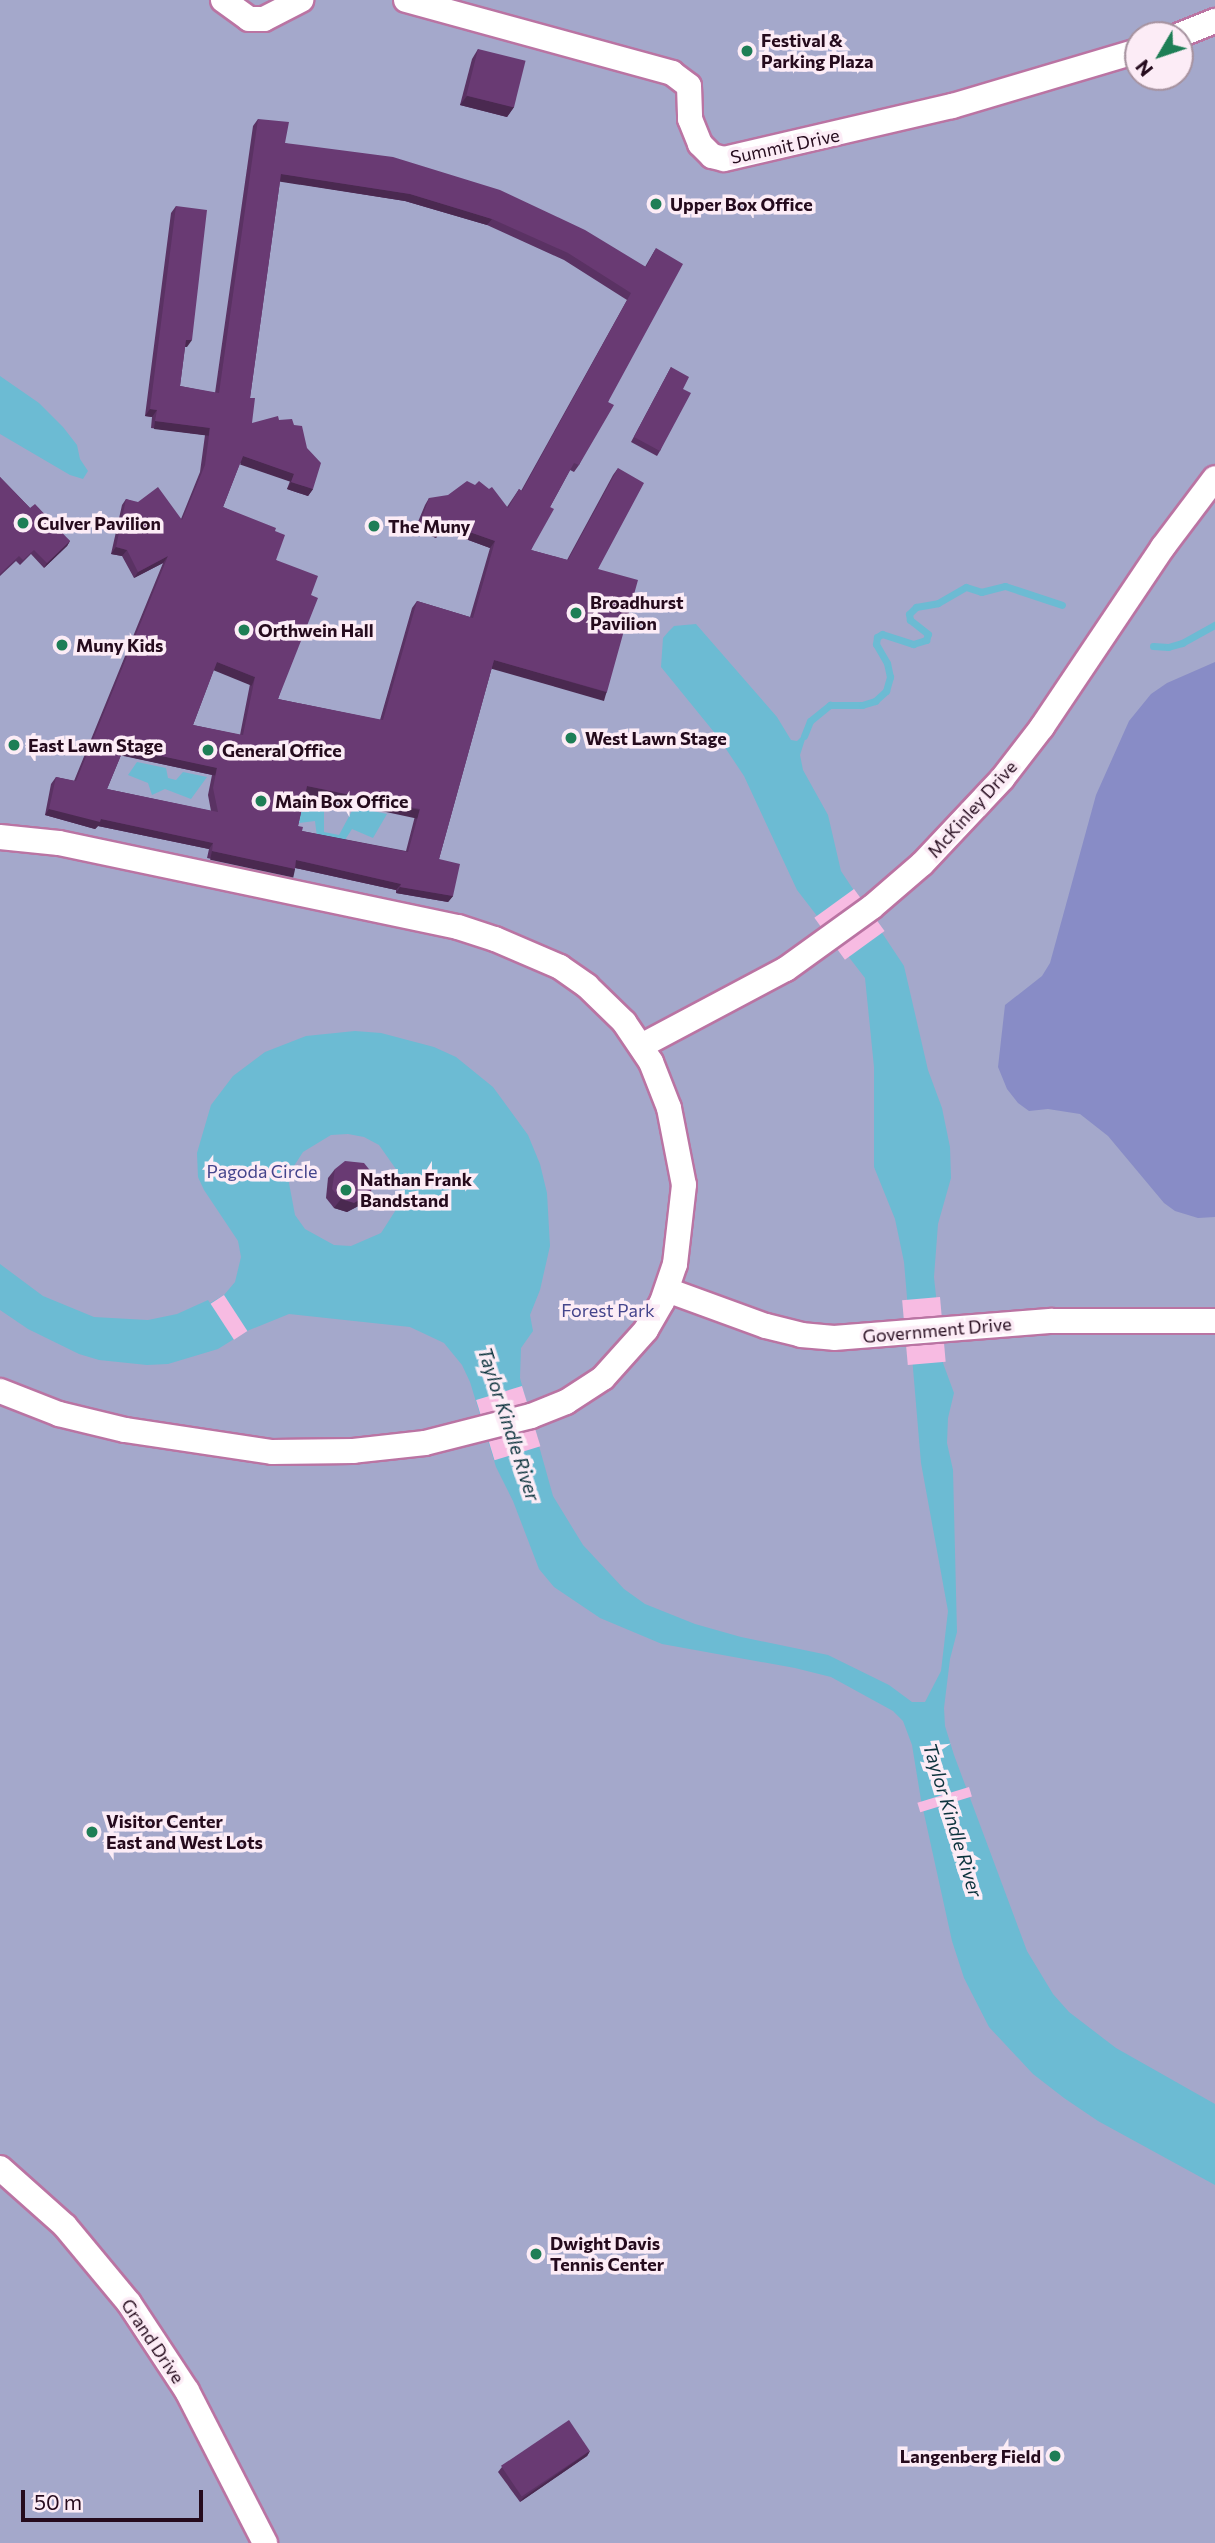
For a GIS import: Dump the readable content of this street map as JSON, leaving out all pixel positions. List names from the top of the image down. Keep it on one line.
{"streets":{"street":["Summit Drive","McKinley Drive","Government Drive","Grand Drive"]},"water":["Taylor Kindle River"],"parks":["Pagoda Circle","Forest Park"],"places":["Festival & Parking Plaza","Upper Box Office","Culver Pavilion","The Muny","Broadhurst Pavilion","Orthwein Hall","Muny Kids","West Lawn Stage","East Lawn Stage","General Office","Main Box Office","Nathan Frank Bandstand","Visitor Center East and West Lots","Dwight Davis Tennis Center","Langenberg Field"],"scale_bar":"50 m","north":"bottom left"}
